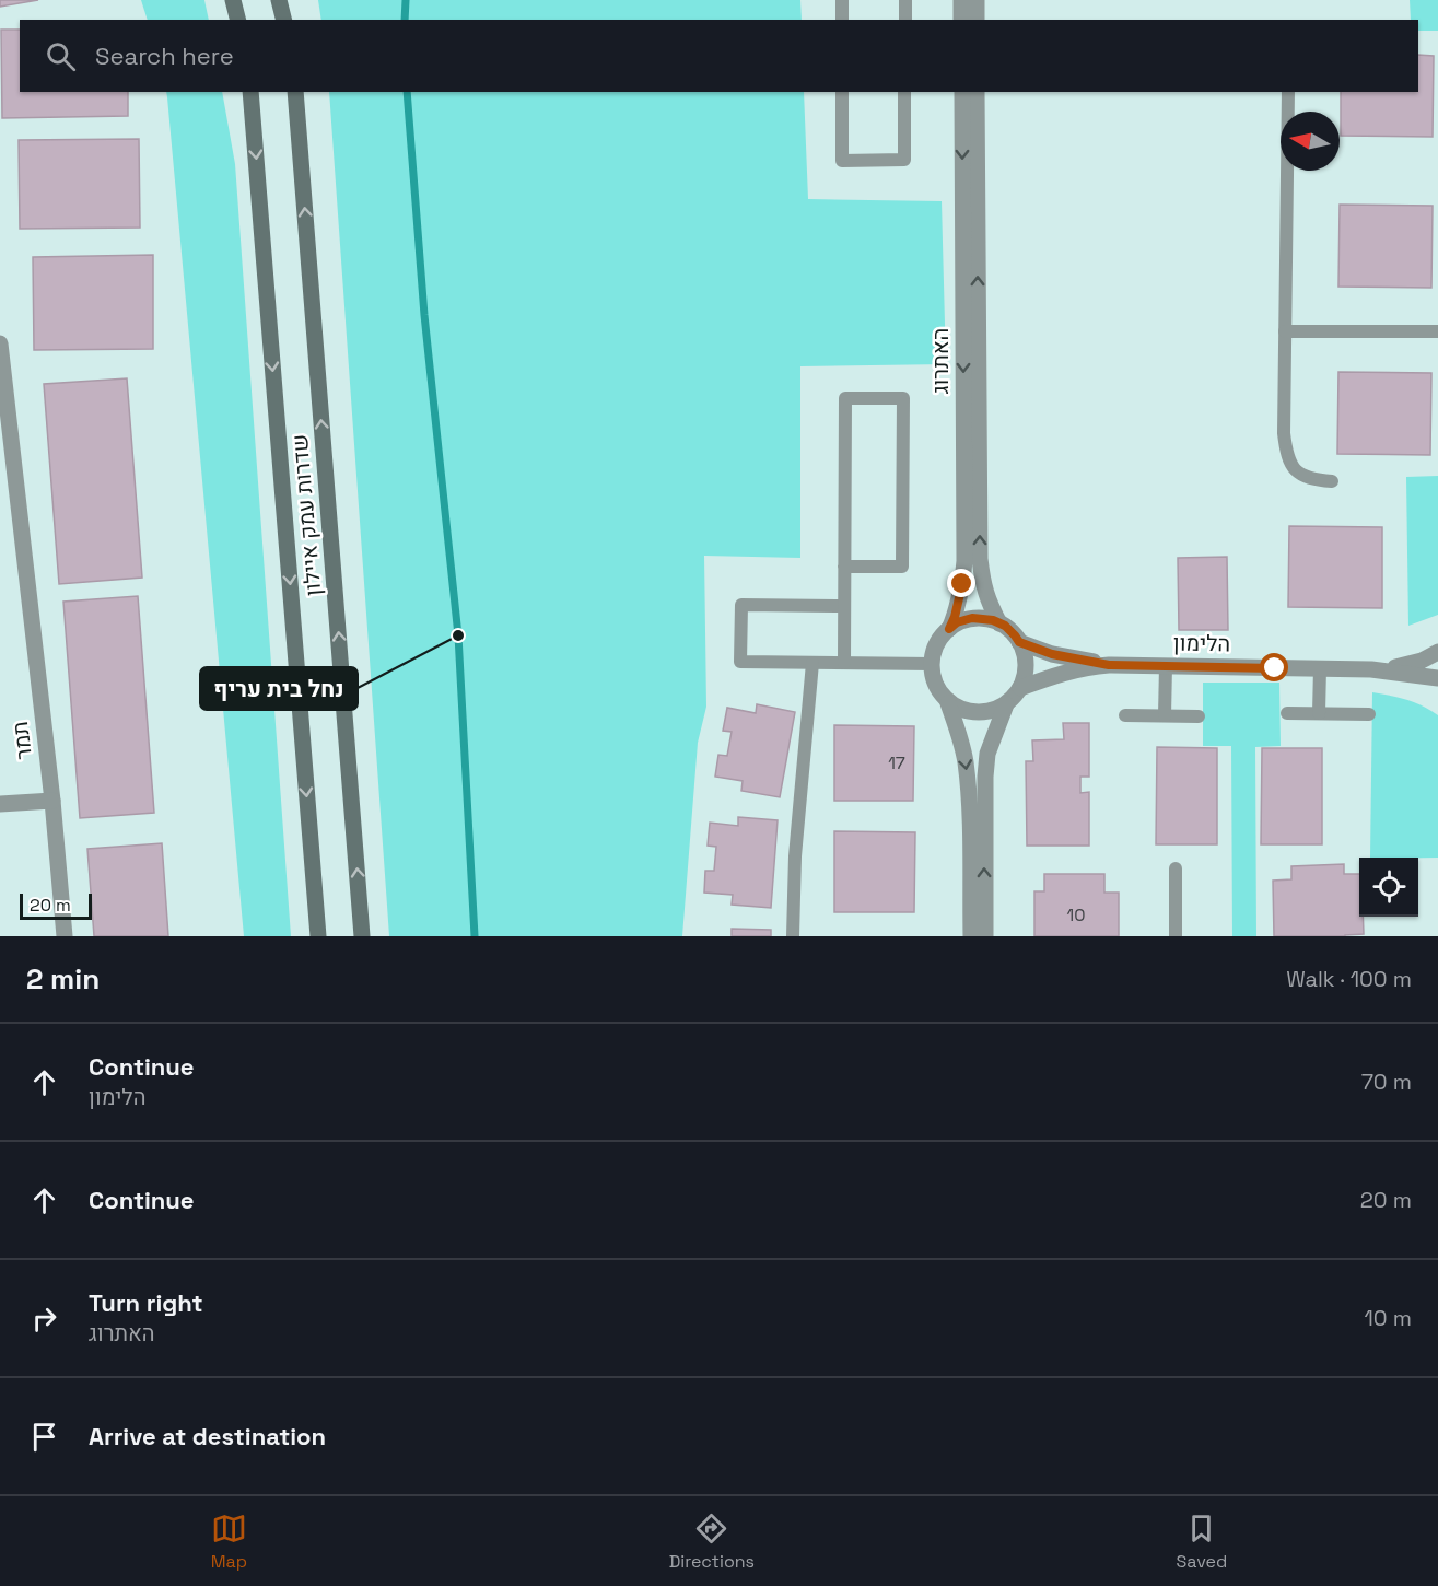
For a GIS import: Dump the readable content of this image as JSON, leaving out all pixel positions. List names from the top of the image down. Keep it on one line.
{"streets":{"main road":["שדרות עמק איילון"],"street":["האתרוג","הלימון","תמר"]},"crossings":[["האתרוג","הלימון"]],"places":["נחל בית עריף"],"house_numbers":["17","10"],"scale_bar":"20 m","north":"left","page":{"search":"Search here","scale":"20 m","heading":["2 min","Walk · 100 m"],"list":[["Continue","הלימון","70 m"],["Continue","20 m"],["Turn right","האתרוג","10 m"],"Arrive at destination"],"nav":["Map","Directions","Saved"]}}
